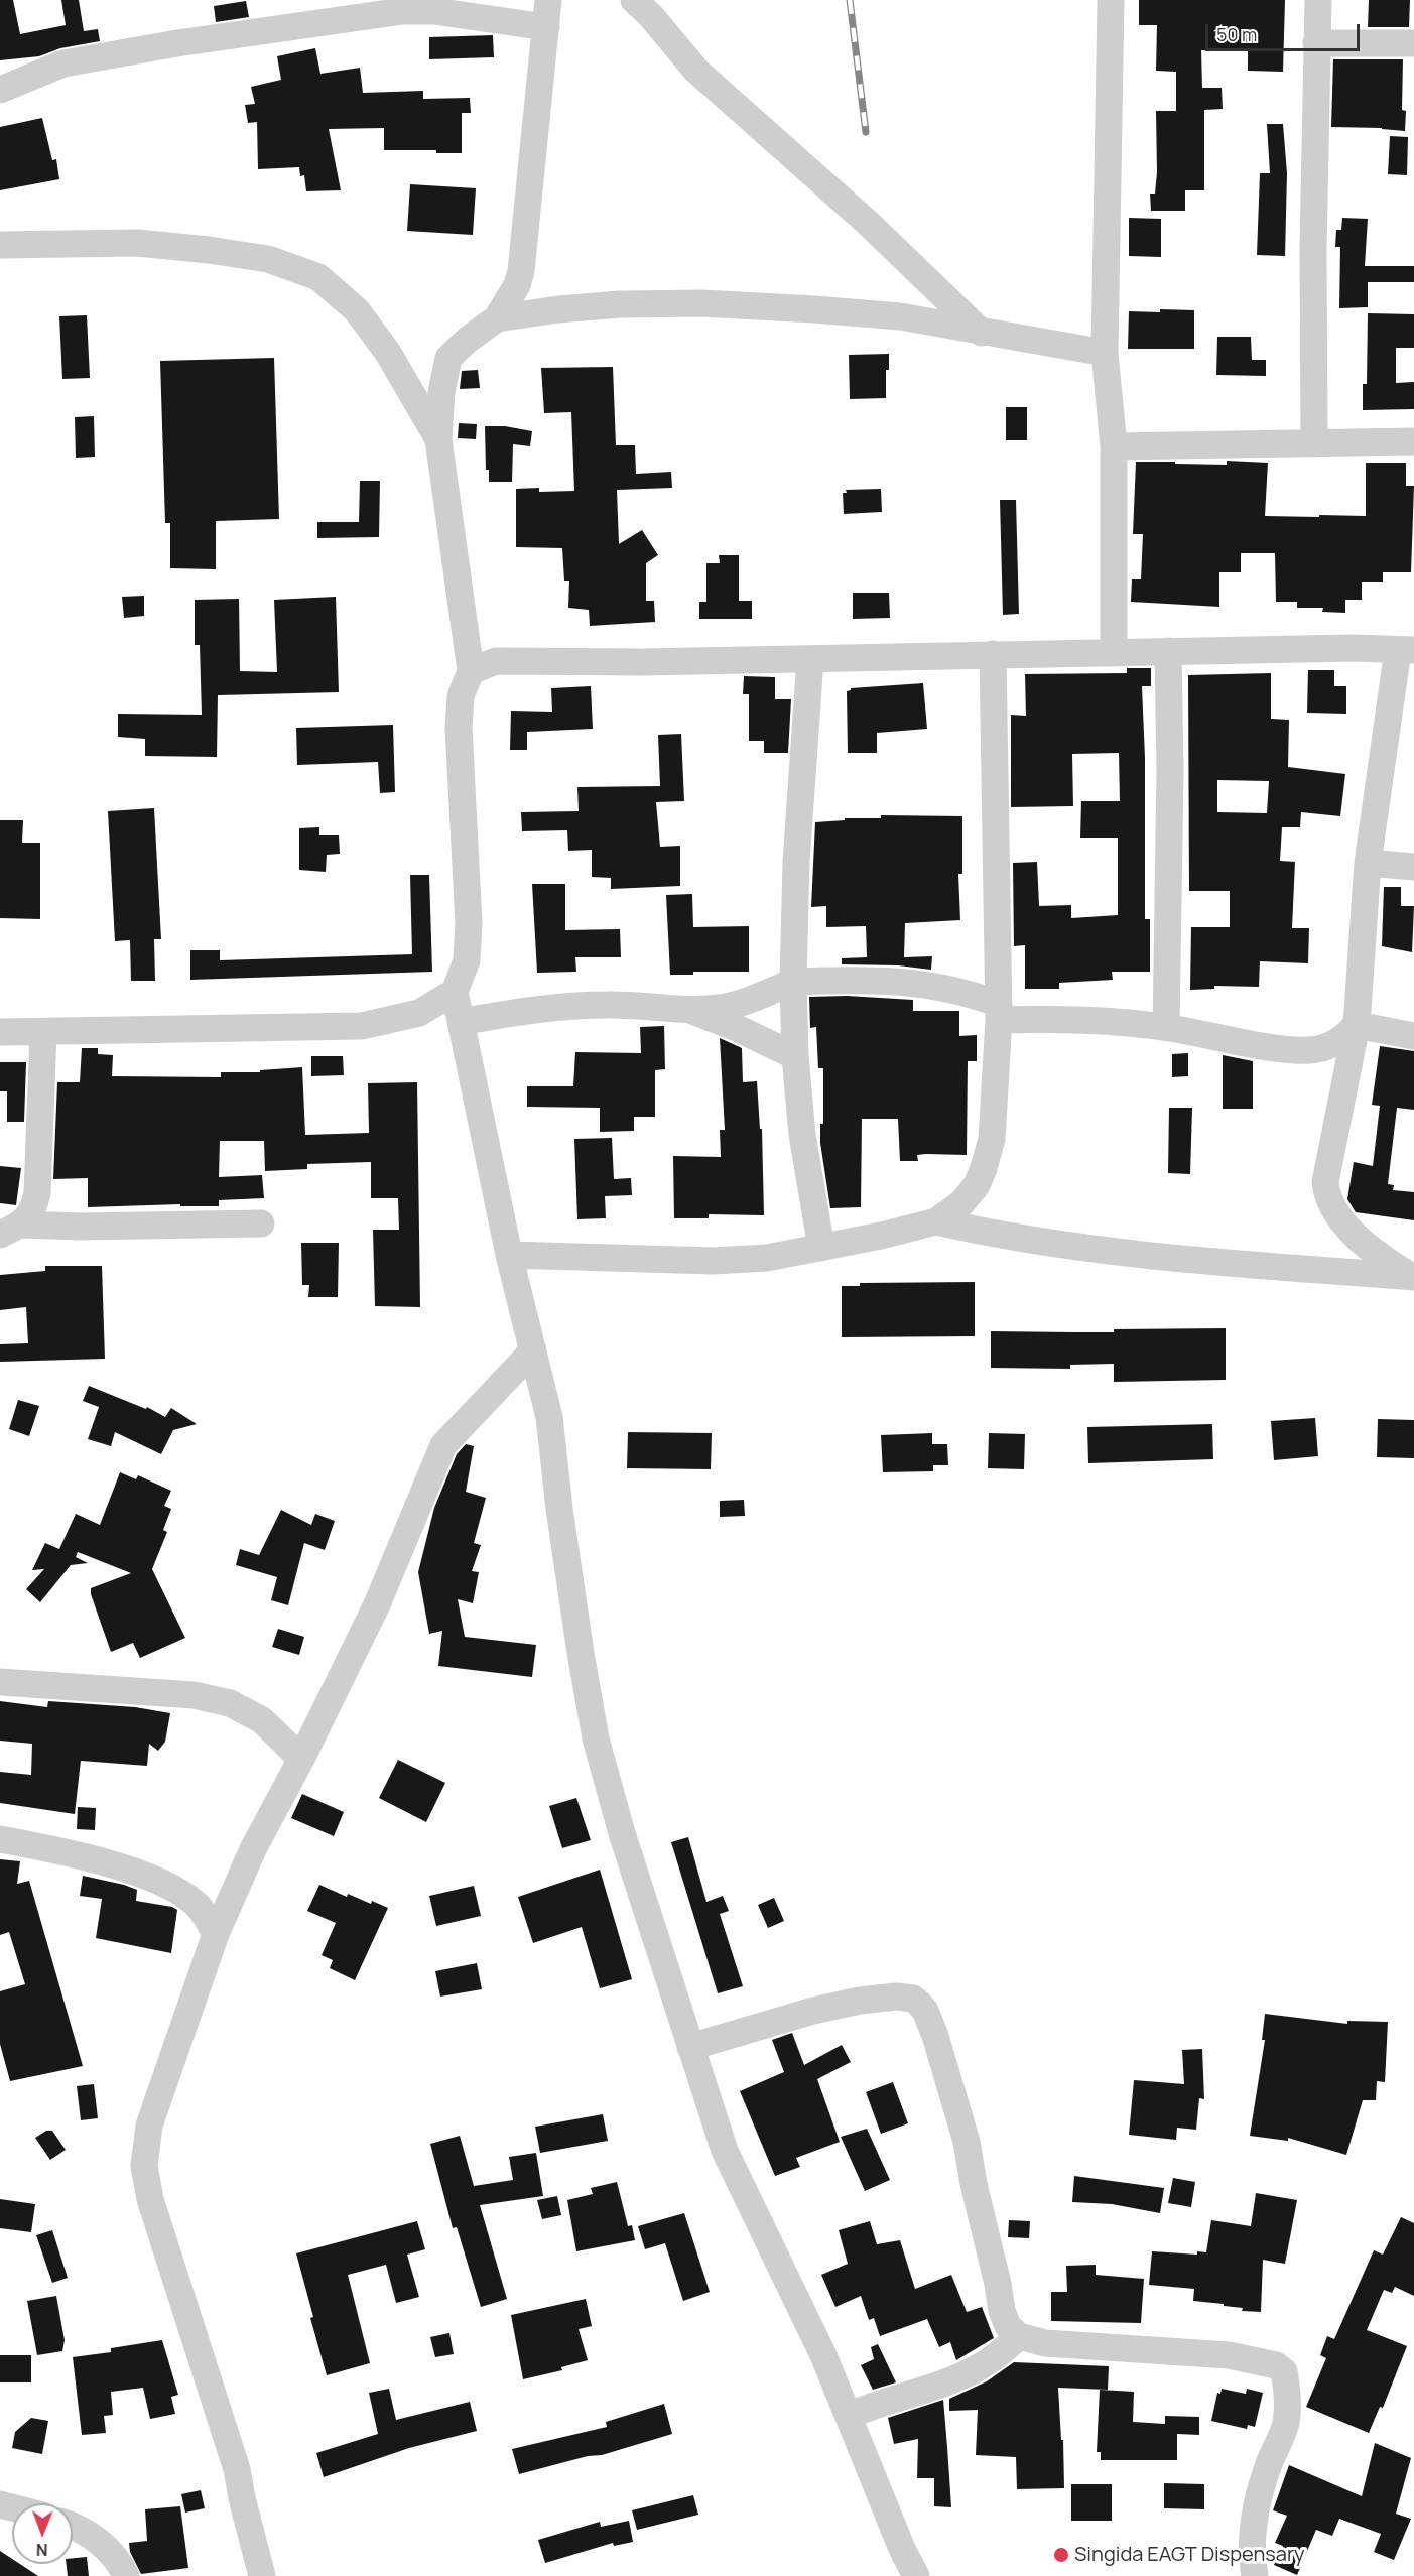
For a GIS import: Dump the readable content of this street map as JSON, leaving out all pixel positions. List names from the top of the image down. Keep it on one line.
{"places":["Singida EAGT Dispensary"],"scale_bar":"50 m","north":"bottom"}
